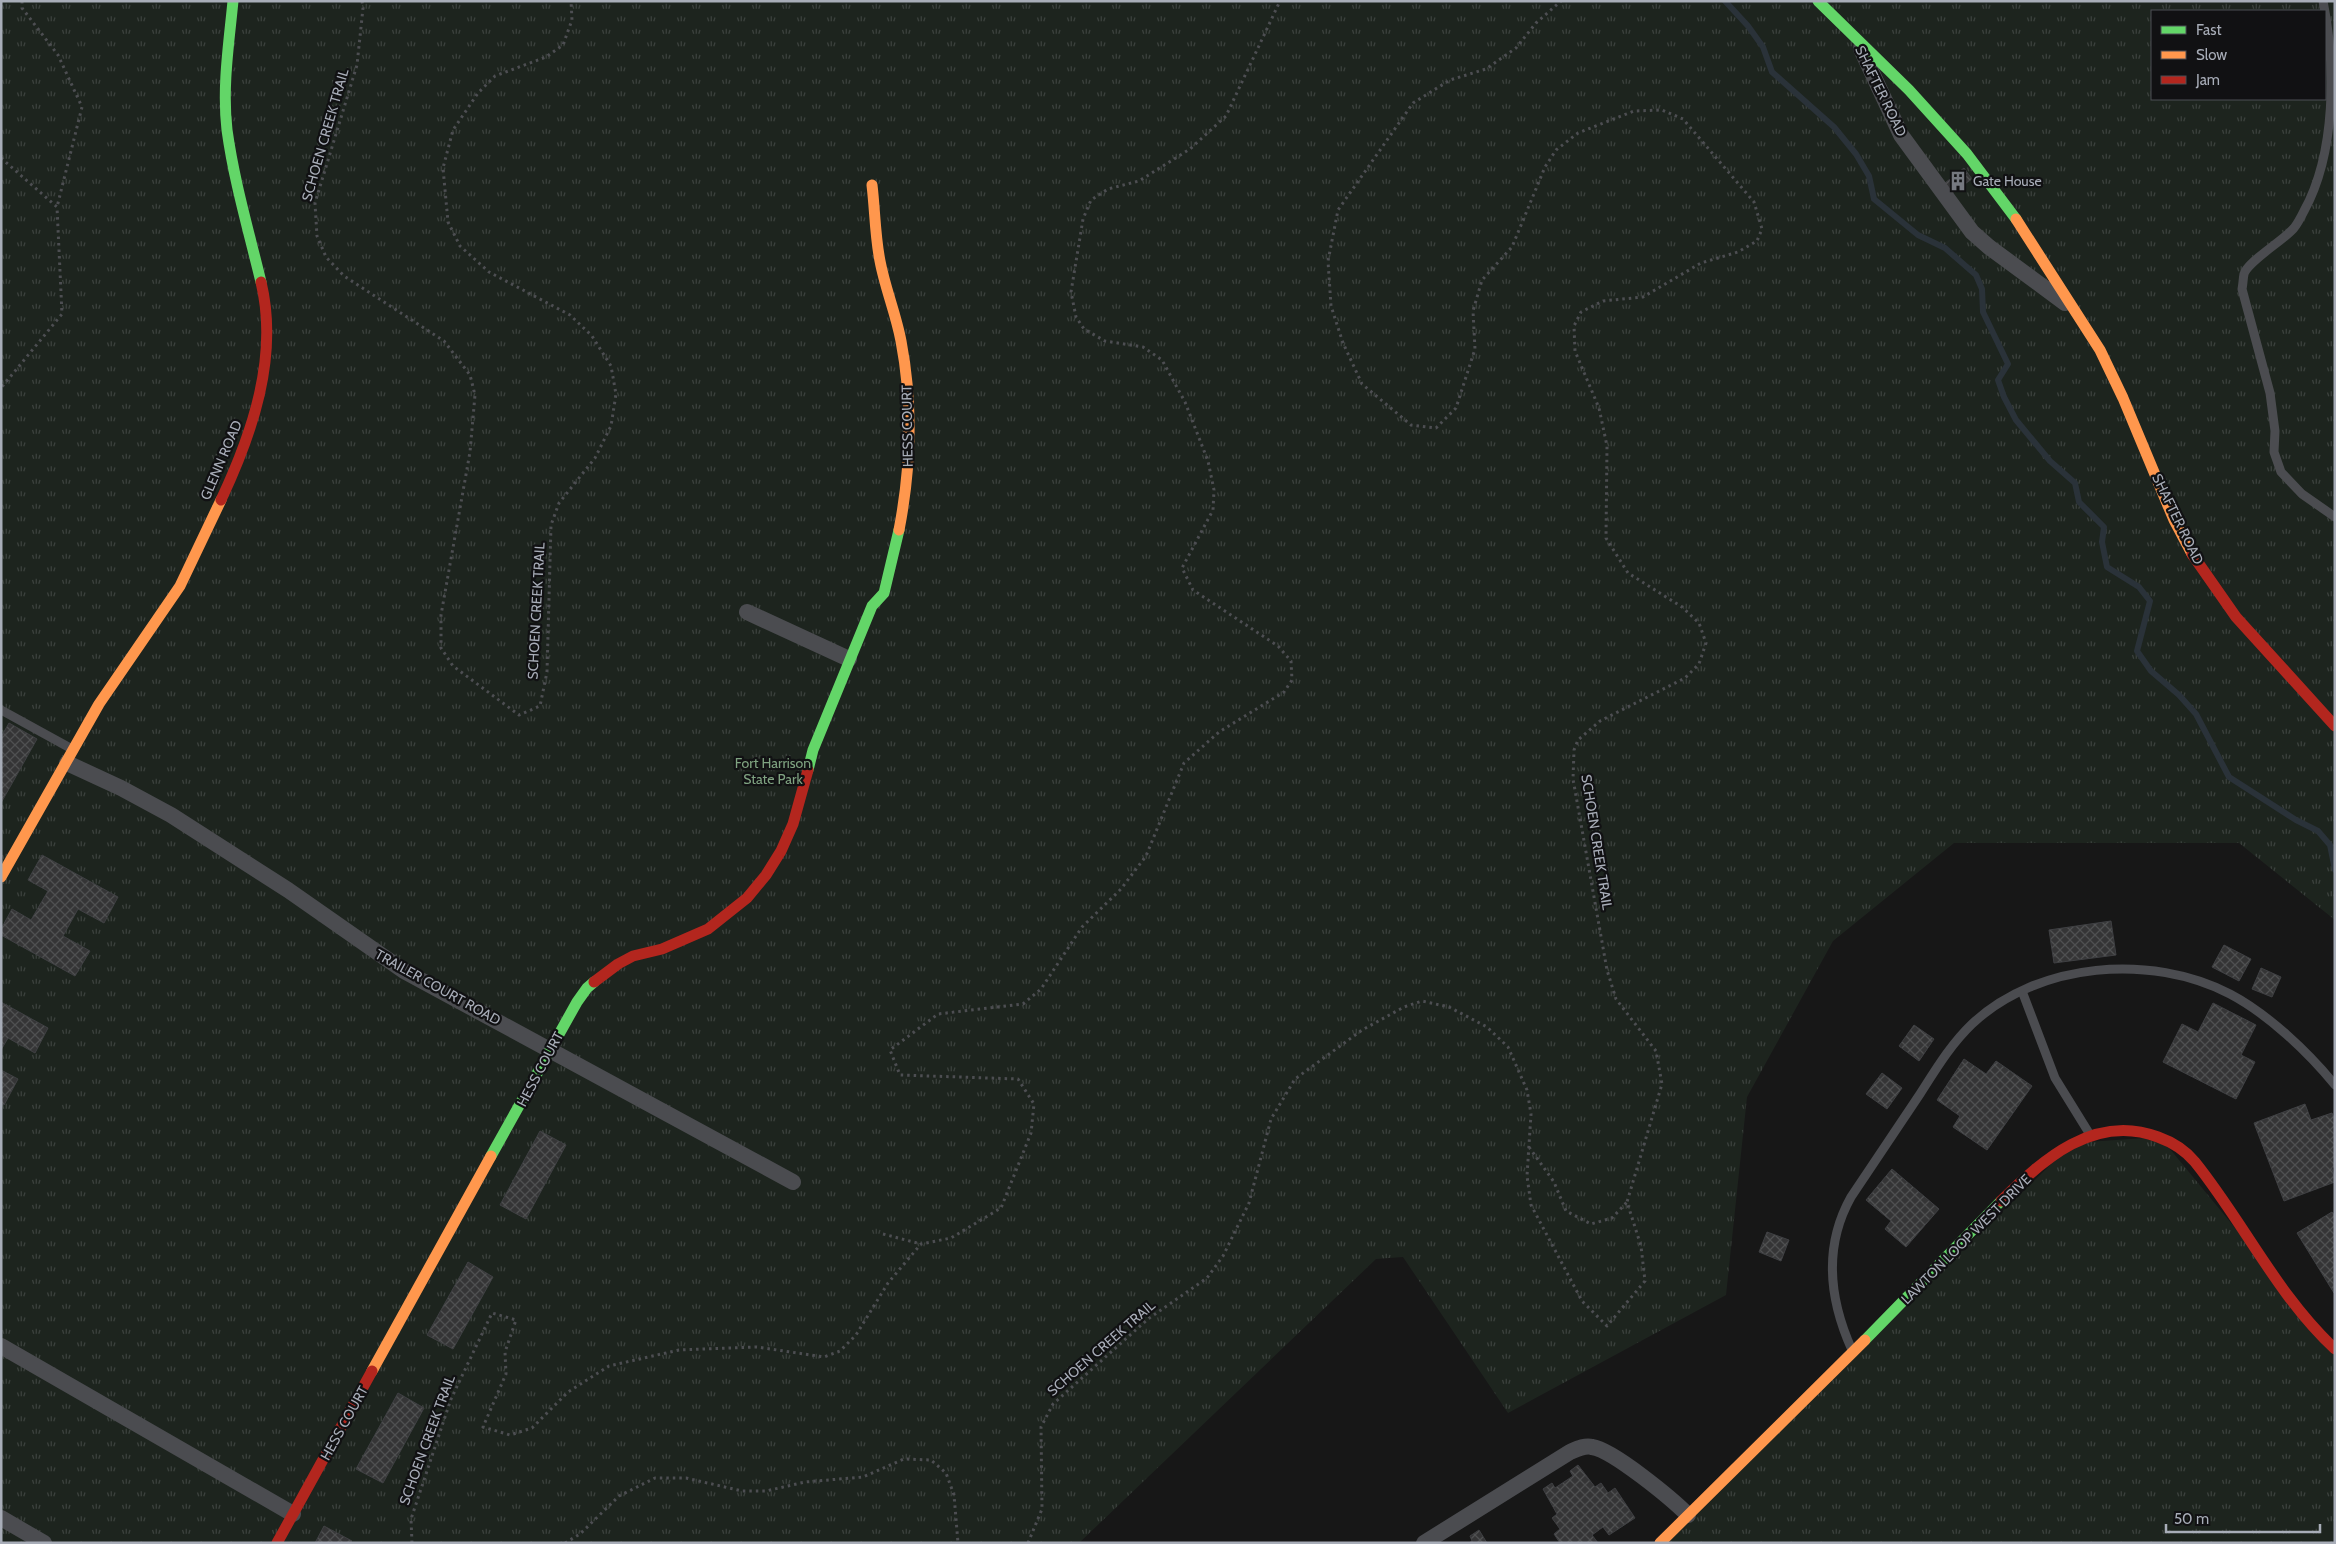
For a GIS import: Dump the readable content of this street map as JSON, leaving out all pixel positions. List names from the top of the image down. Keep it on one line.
{"streets":{"street":["SHAFTER ROAD","HESS COURT","GLENN ROAD","TRAILER COURT ROAD","LAWTON LOOP WEST DRIVE"],"path":["SCHOEN CREEK TRAIL"]},"crossings":[["HESS COURT","TRAILER COURT ROAD"],["GLENN ROAD","TRAILER COURT ROAD"]],"parks":["Fort Harrison State Park"],"places":{"building":["Gate House"]},"legend":["Fast","Slow","Jam"],"scale_bar":"50 m"}
